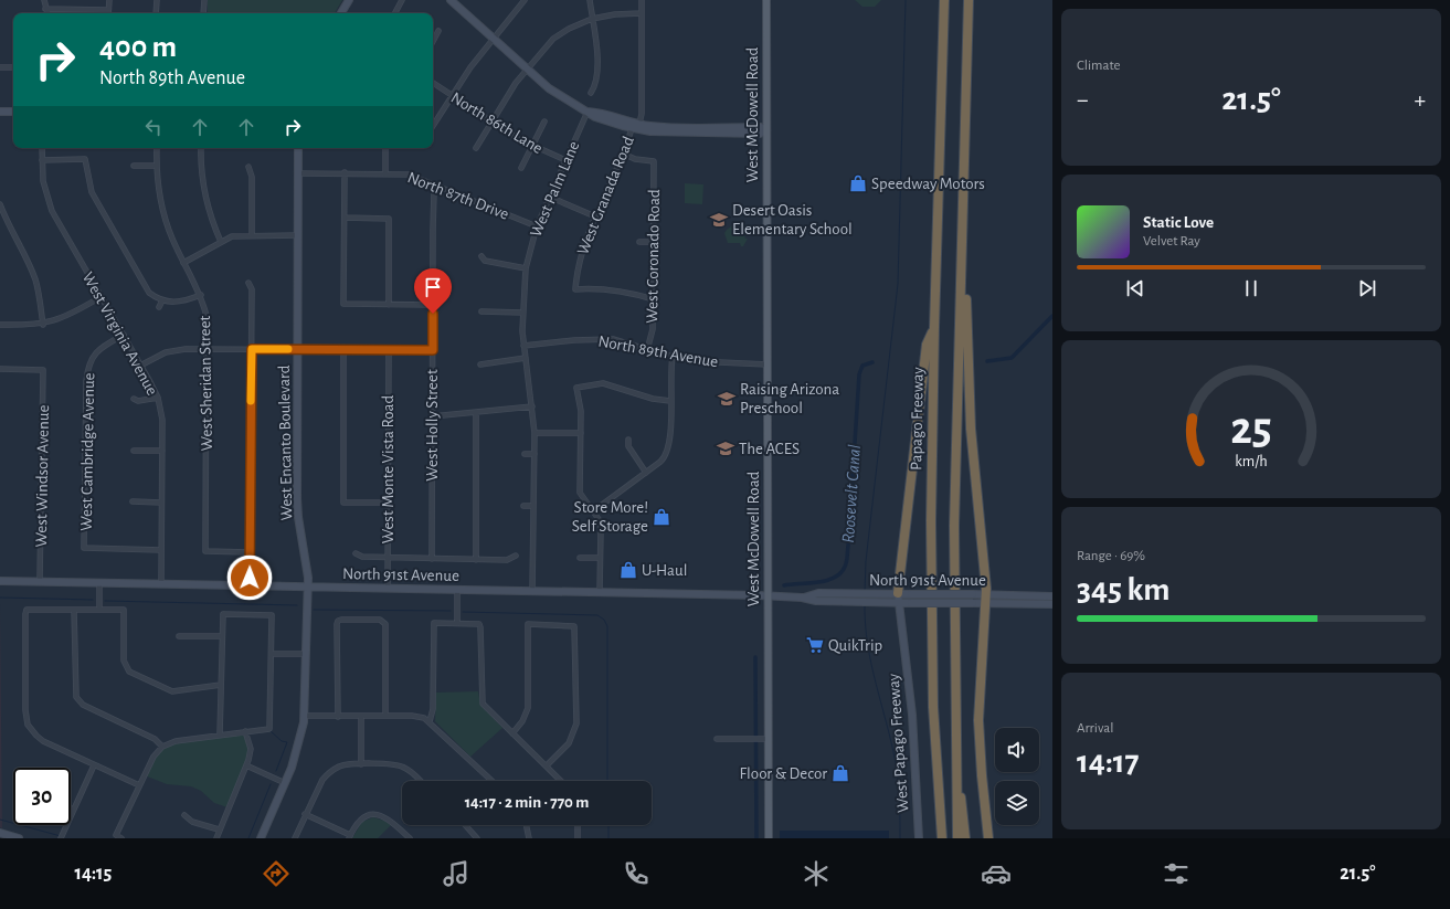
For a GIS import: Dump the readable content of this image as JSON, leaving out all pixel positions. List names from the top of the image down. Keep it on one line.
{"streets":{"highway":["Papago Freeway"],"main road":["West McDowell Road","West Encanto Boulevard","North 91st Avenue","West Papago Freeway"],"street":["North 86th Lane","West Palm Lane","North 87th Drive","West Granada Road","West Coronado Road","West Virginia Avenue","North 89th Avenue","West Sheridan Street","West Holly Street","West Cambridge Avenue","West Monte Vista Road","West Windsor Avenue"]},"crossings":[["West McDowell Road","North 89th Avenue"],["West McDowell Road","North 91st Avenue"],["North 86th Lane","West Palm Lane"],["West Palm Lane","North 87th Drive"],["West Palm Lane","North 89th Avenue"],["West Palm Lane","North 91st Avenue"],["North 87th Drive","West Holly Street"],["North 87th Drive","West Encanto Boulevard"],["West Granada Road","West Coronado Road"],["West Coronado Road","North 89th Avenue"],["West Virginia Avenue","West Cambridge Avenue"],["West Virginia Avenue","North 91st Avenue"],["West Encanto Boulevard","North 91st Avenue"],["West Monte Vista Road","North 91st Avenue"],["West Windsor Avenue","North 91st Avenue"],["North 91st Avenue","West Papago Freeway"]],"water":["Roosevelt Canal"],"places":{"shop":["Speedway Motors","Store More! Self Storage","U-Haul","Floor & Decor"],"school or university":["Desert Oasis Elementary School","Raising Arizona Preschool","The ACES"],"supermarket":["QuikTrip"]},"page":{"tile":["Climate",["Range · 69%","345 km"],["Arrival","14:17"]],"turn":["400 m","North 89th Avenue"],"heat":["−","21.5°","+"],"song":["Static Love","Velvet Ray"],"limit":"30","trip":"14:17 · 2 min · 770 m","tabs":["14:15","21.5°"],"gauge":["25","km/h"]}}
